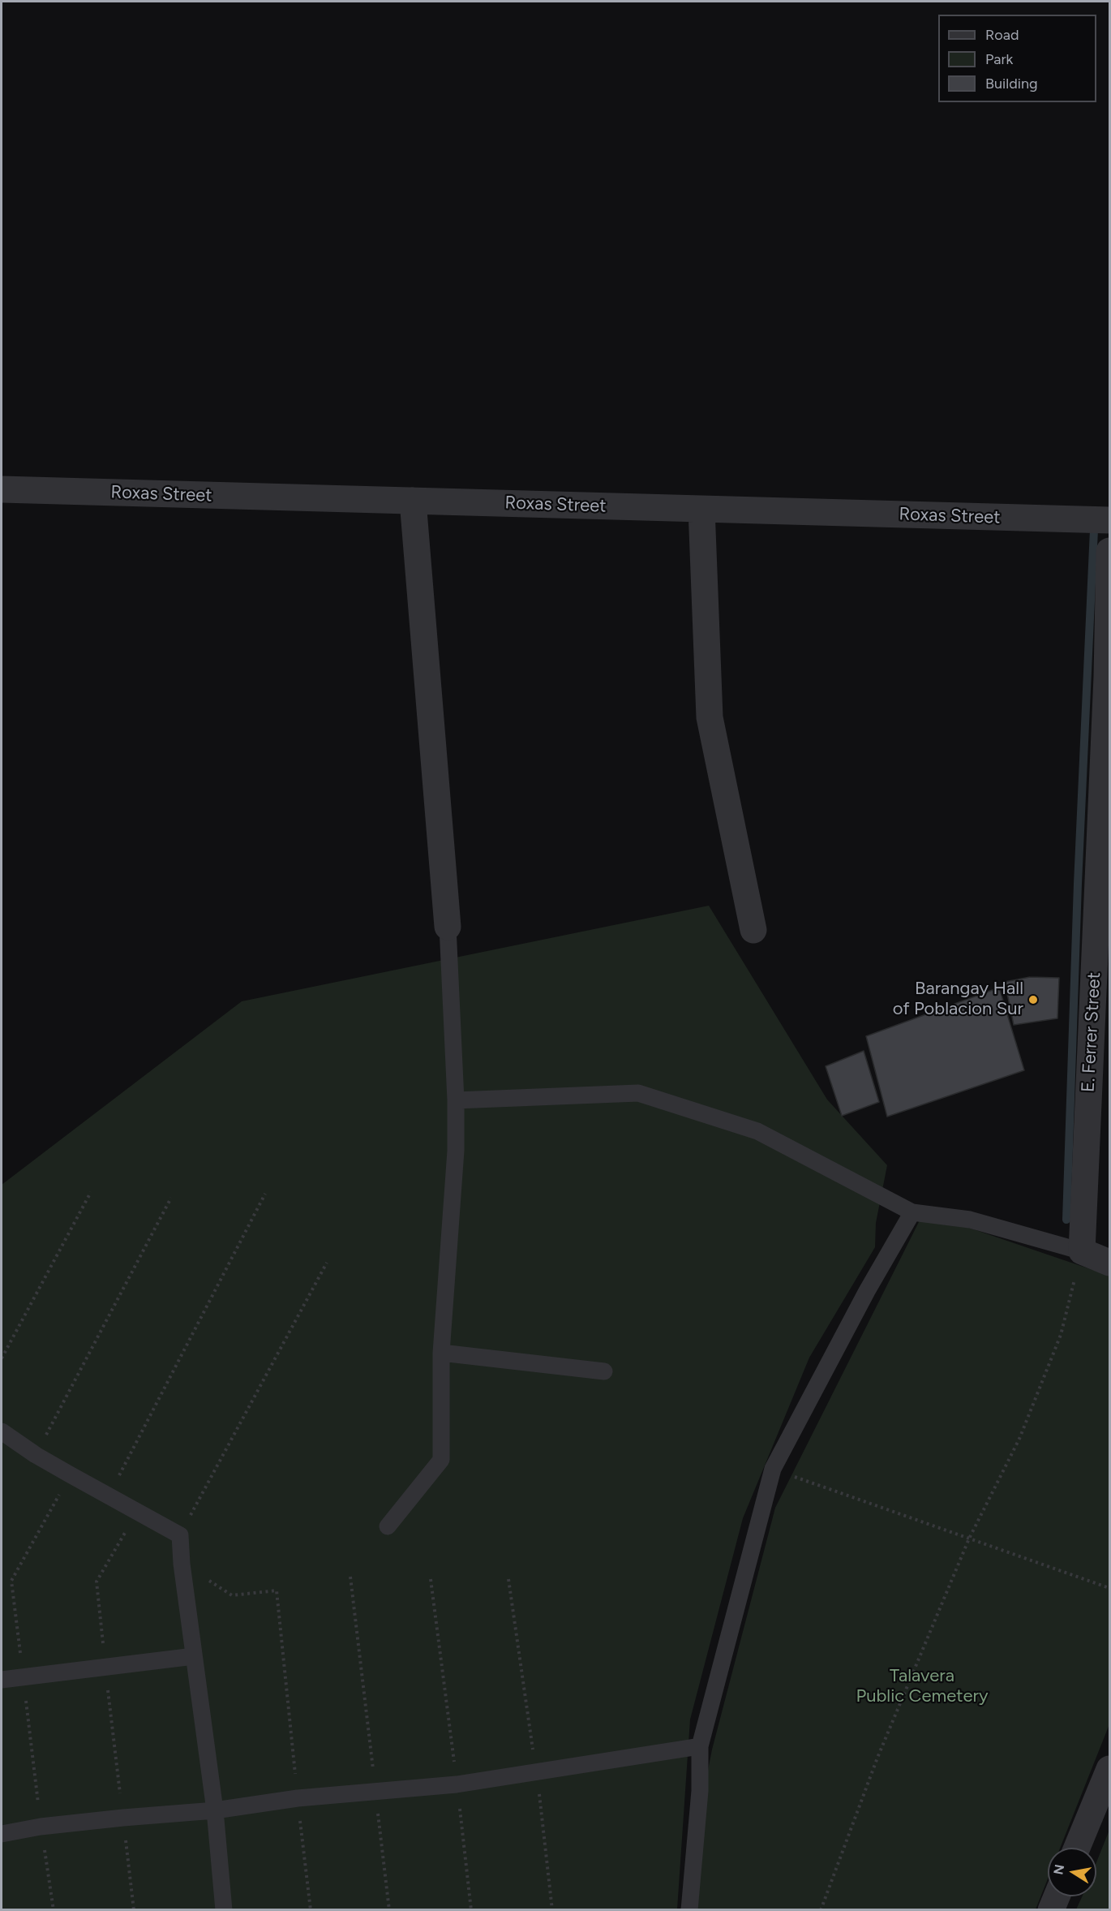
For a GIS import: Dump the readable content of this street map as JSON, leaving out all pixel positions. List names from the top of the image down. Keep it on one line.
{"streets":{"street":["Roxas Street","E. Ferrer Street"]},"parks":["Talavera Public Cemetery"],"places":["Barangay Hall of Poblacion Sur"],"legend":["Road","Park","Building"],"north":"left"}
